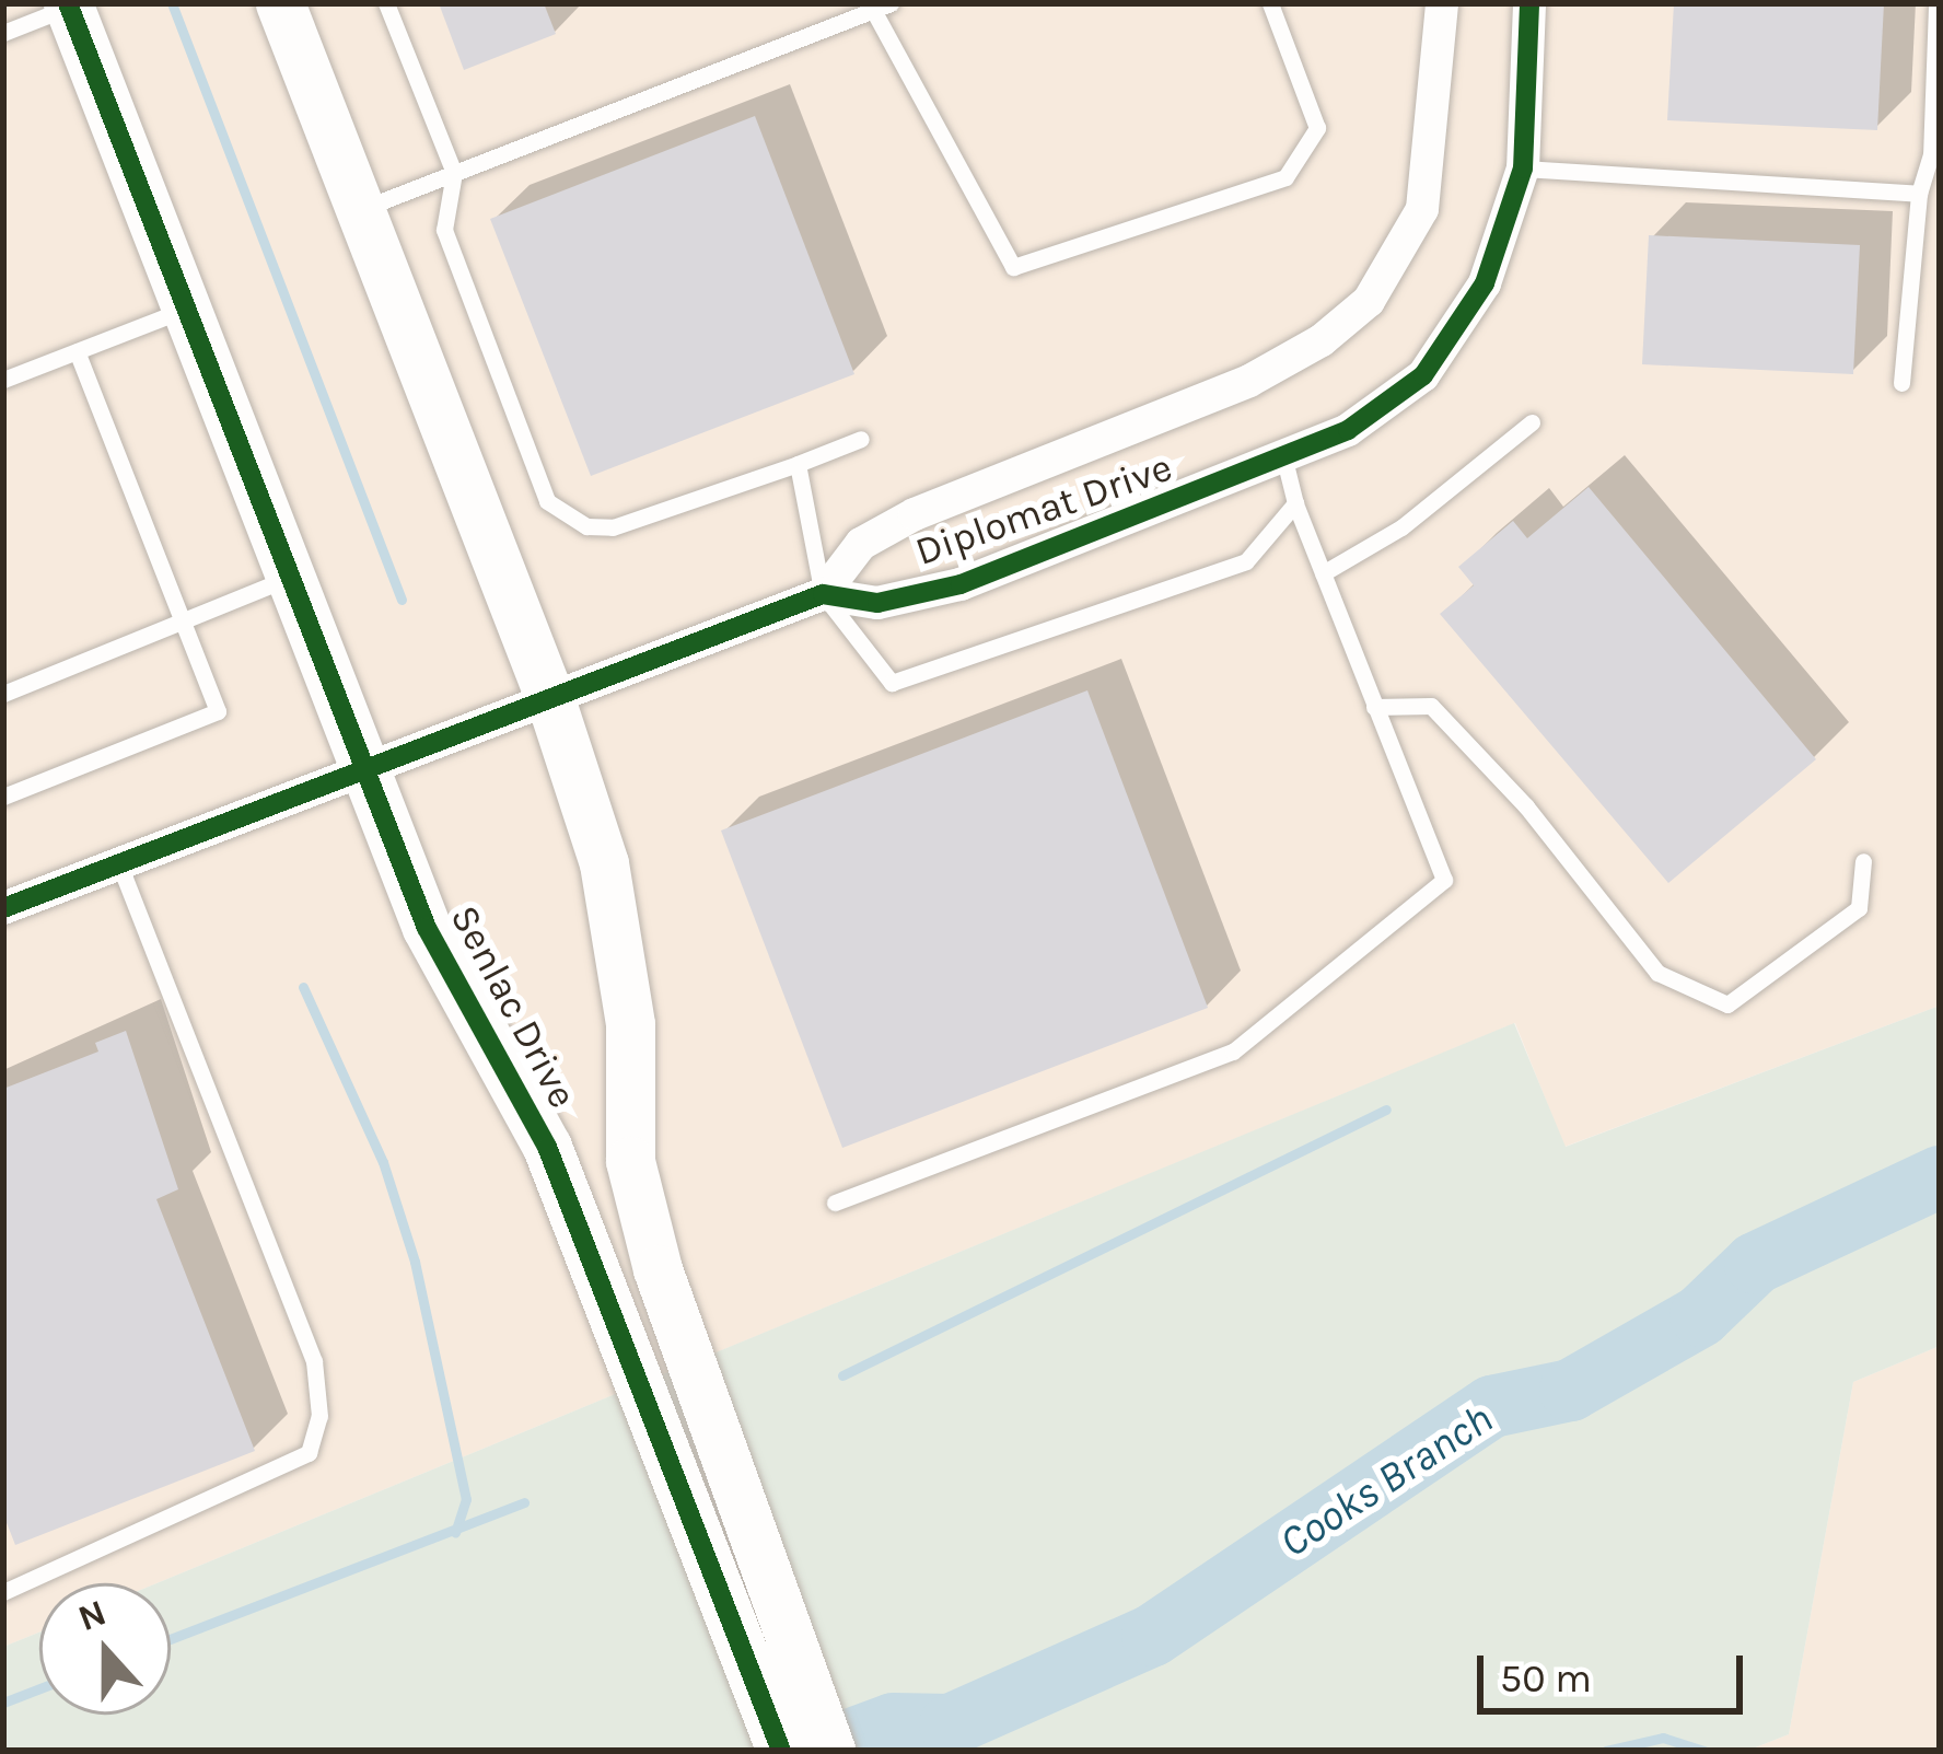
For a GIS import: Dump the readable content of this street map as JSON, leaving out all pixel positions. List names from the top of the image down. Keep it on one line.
{"streets":{"street":["Diplomat Drive","Senlac Drive"]},"crossings":[["Diplomat Drive","Senlac Drive"]],"water":["Cooks Branch"],"scale_bar":"50 m","north":"top"}
